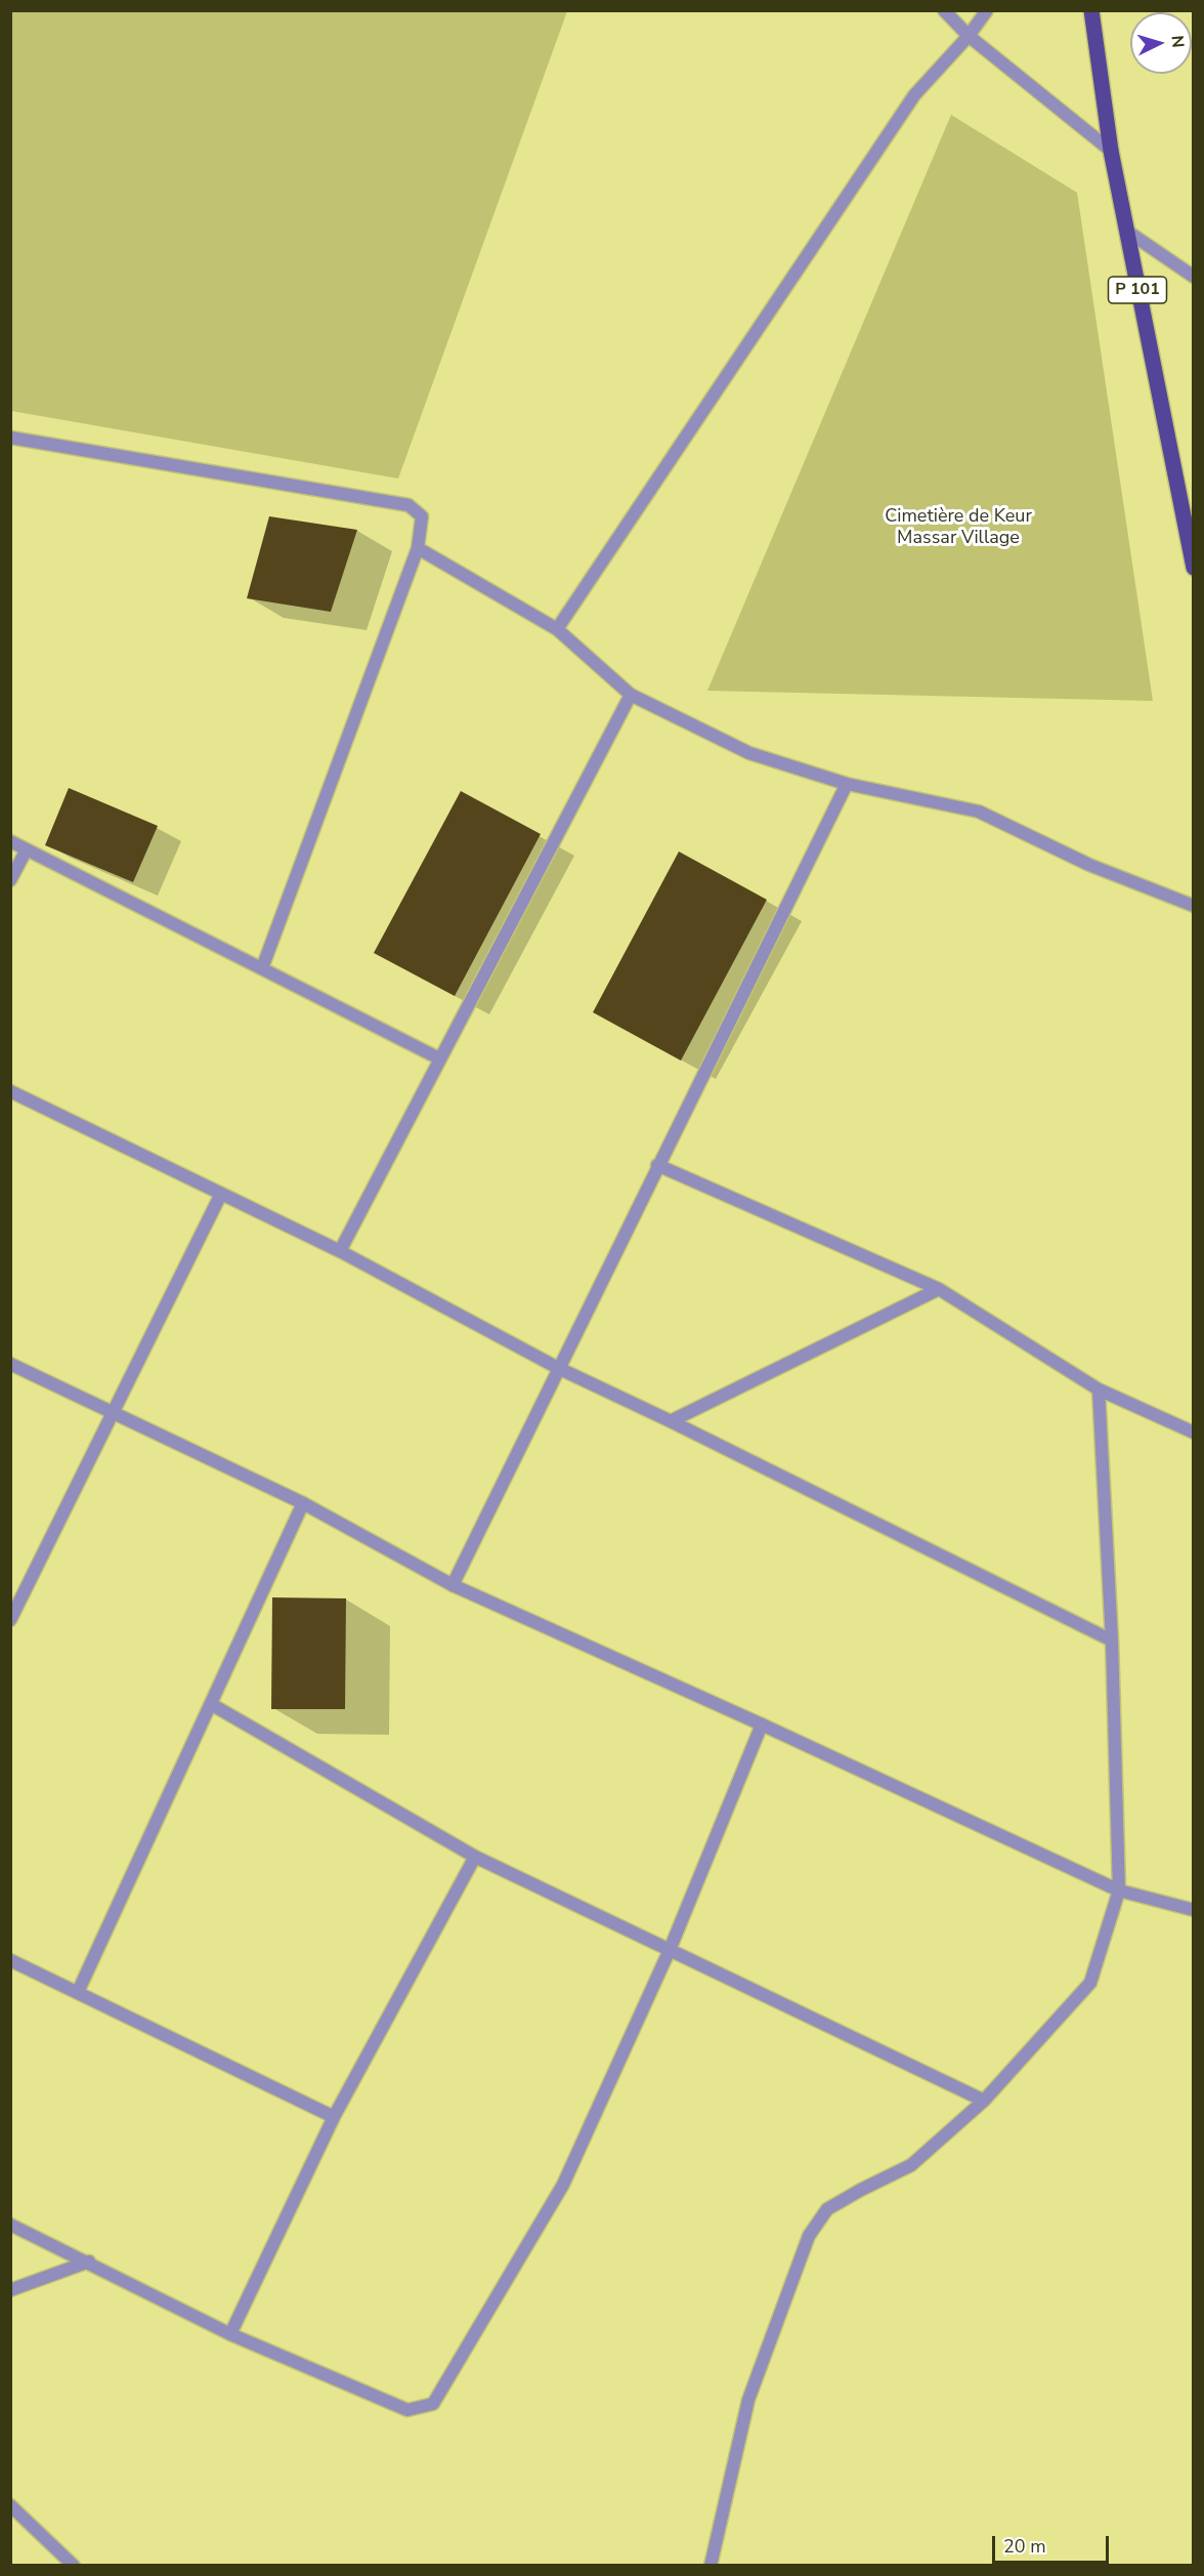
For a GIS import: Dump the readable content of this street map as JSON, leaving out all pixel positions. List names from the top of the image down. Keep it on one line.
{"streets":{"main road":["P 101"]},"parks":["Cimetière de Keur Massar Village"],"scale_bar":"20 m","north":"right"}
